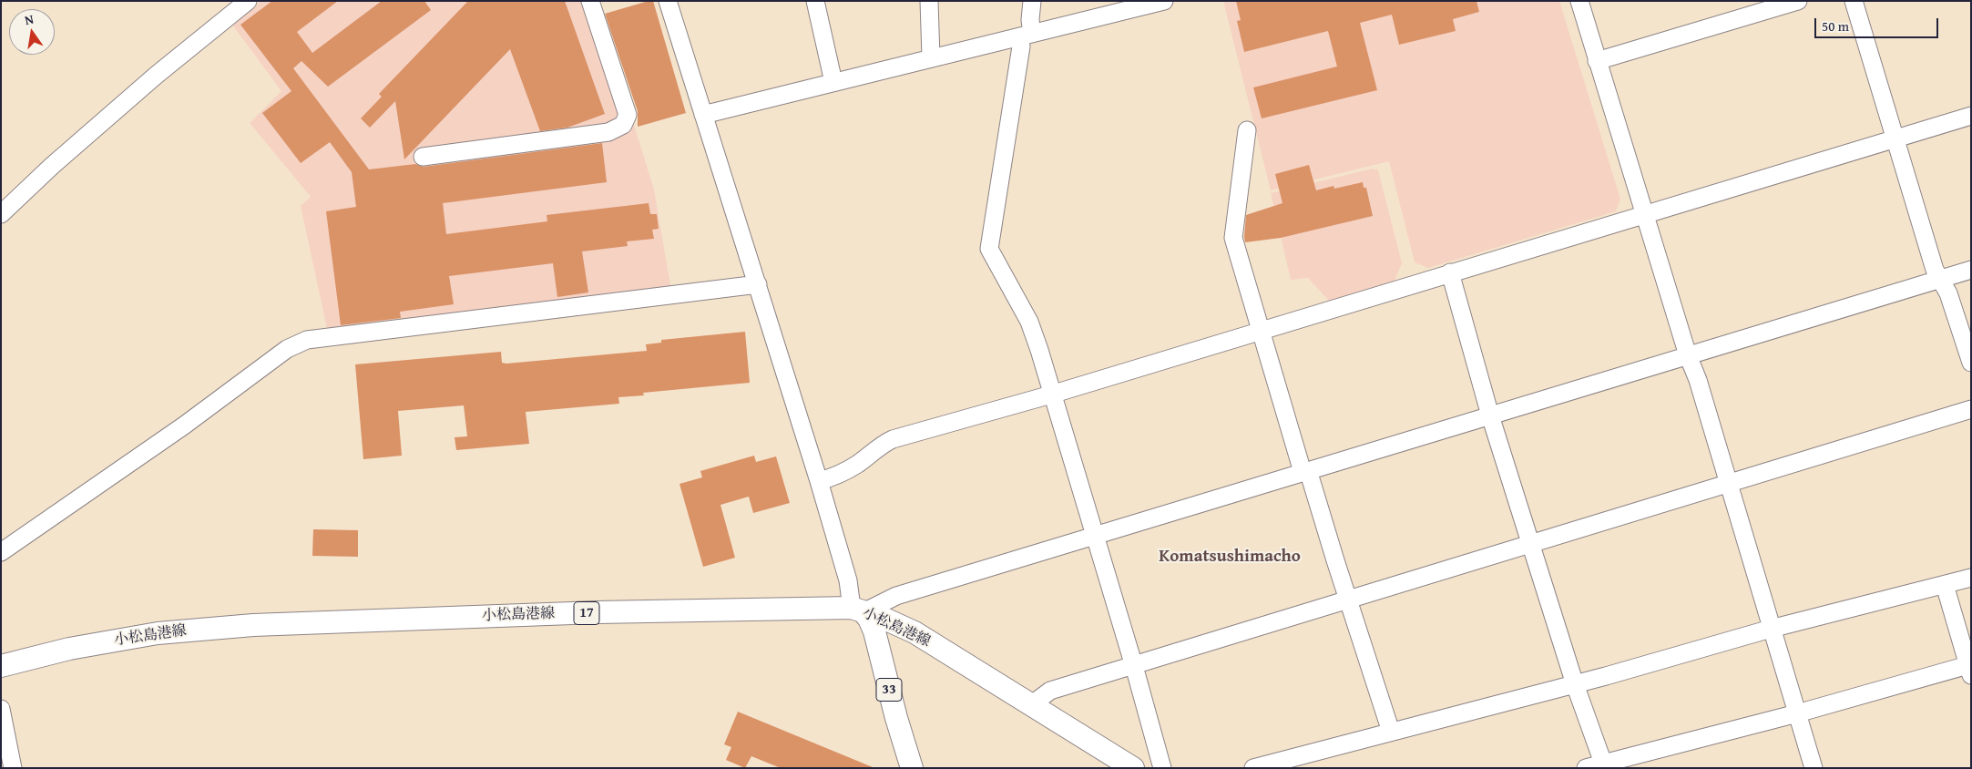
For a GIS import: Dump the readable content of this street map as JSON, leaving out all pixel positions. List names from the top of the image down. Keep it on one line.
{"streets":{"main road":["17","小松島港線","33"]},"crossings":[["小松島港線","33"]],"districts":["Komatsushimacho"],"scale_bar":"50 m","north":"top"}
